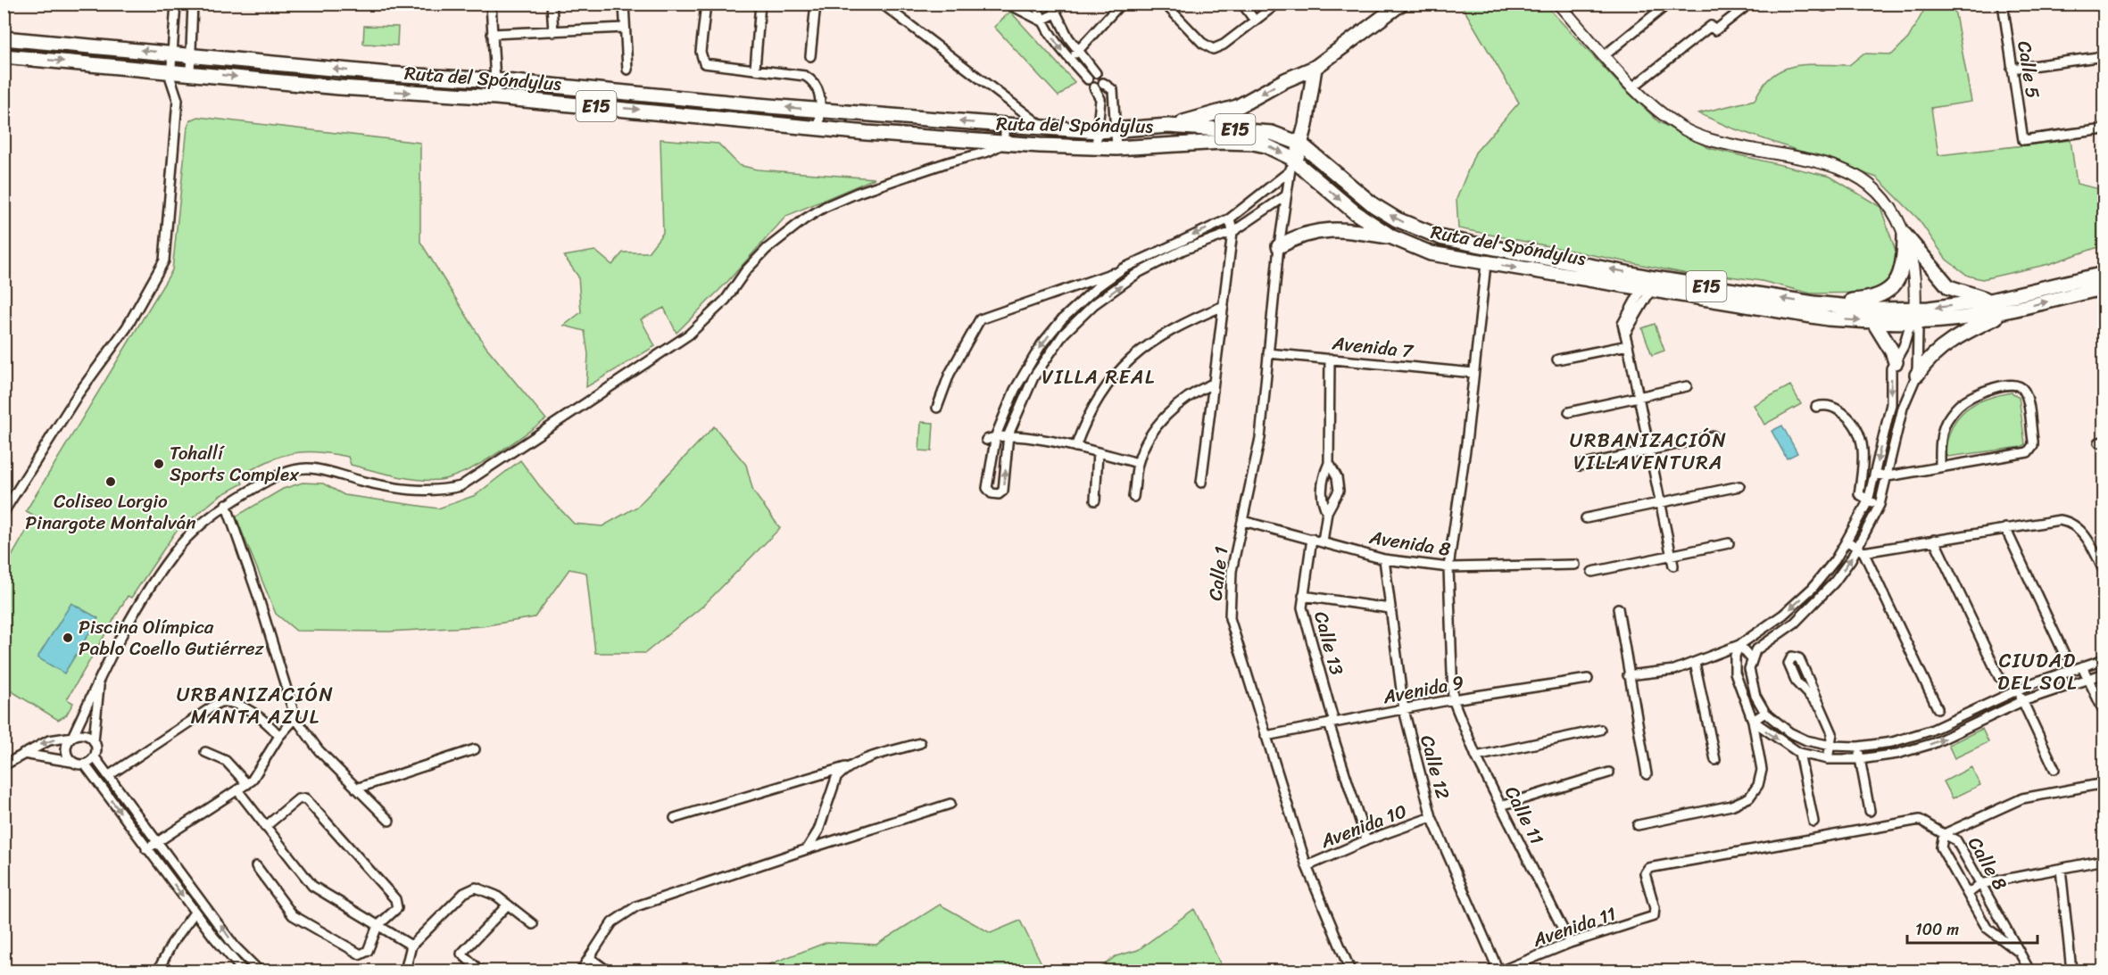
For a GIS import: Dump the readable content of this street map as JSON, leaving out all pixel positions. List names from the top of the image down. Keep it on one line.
{"streets":{"main road":["Ruta del Spóndylus","E15"],"street":["Calle 5","Avenida 7","Avenida 8","Calle 1","Calle 13","Avenida 9","Calle 12","Calle 11","Avenida 10","Calle 8","Avenida 11"]},"crossings":[["Ruta del Spóndylus","Calle 1"],["Avenida 7","Calle 1"],["Avenida 8","Calle 1"],["Avenida 8","Calle 13"],["Avenida 8","Calle 12"],["Calle 1","Avenida 9"],["Calle 1","Avenida 10"],["Calle 13","Avenida 9"],["Calle 13","Avenida 10"],["Avenida 9","Calle 12"],["Avenida 9","Calle 11"],["Calle 12","Avenida 10"],["Calle 12","Avenida 11"],["Calle 11","Avenida 11"],["Calle 8","Avenida 11"]],"districts":["VILLA REAL","URBANIZACIÓN VILLAVENTURA","CIUDAD DEL SOL","URBANIZACIÓN MANTA AZUL"],"places":["Tohallí Sports Complex","Coliseo Lorgio Pinargote Montalván","Piscina Olímpica Pablo Coello Gutiérrez"],"scale_bar":"100 m"}
